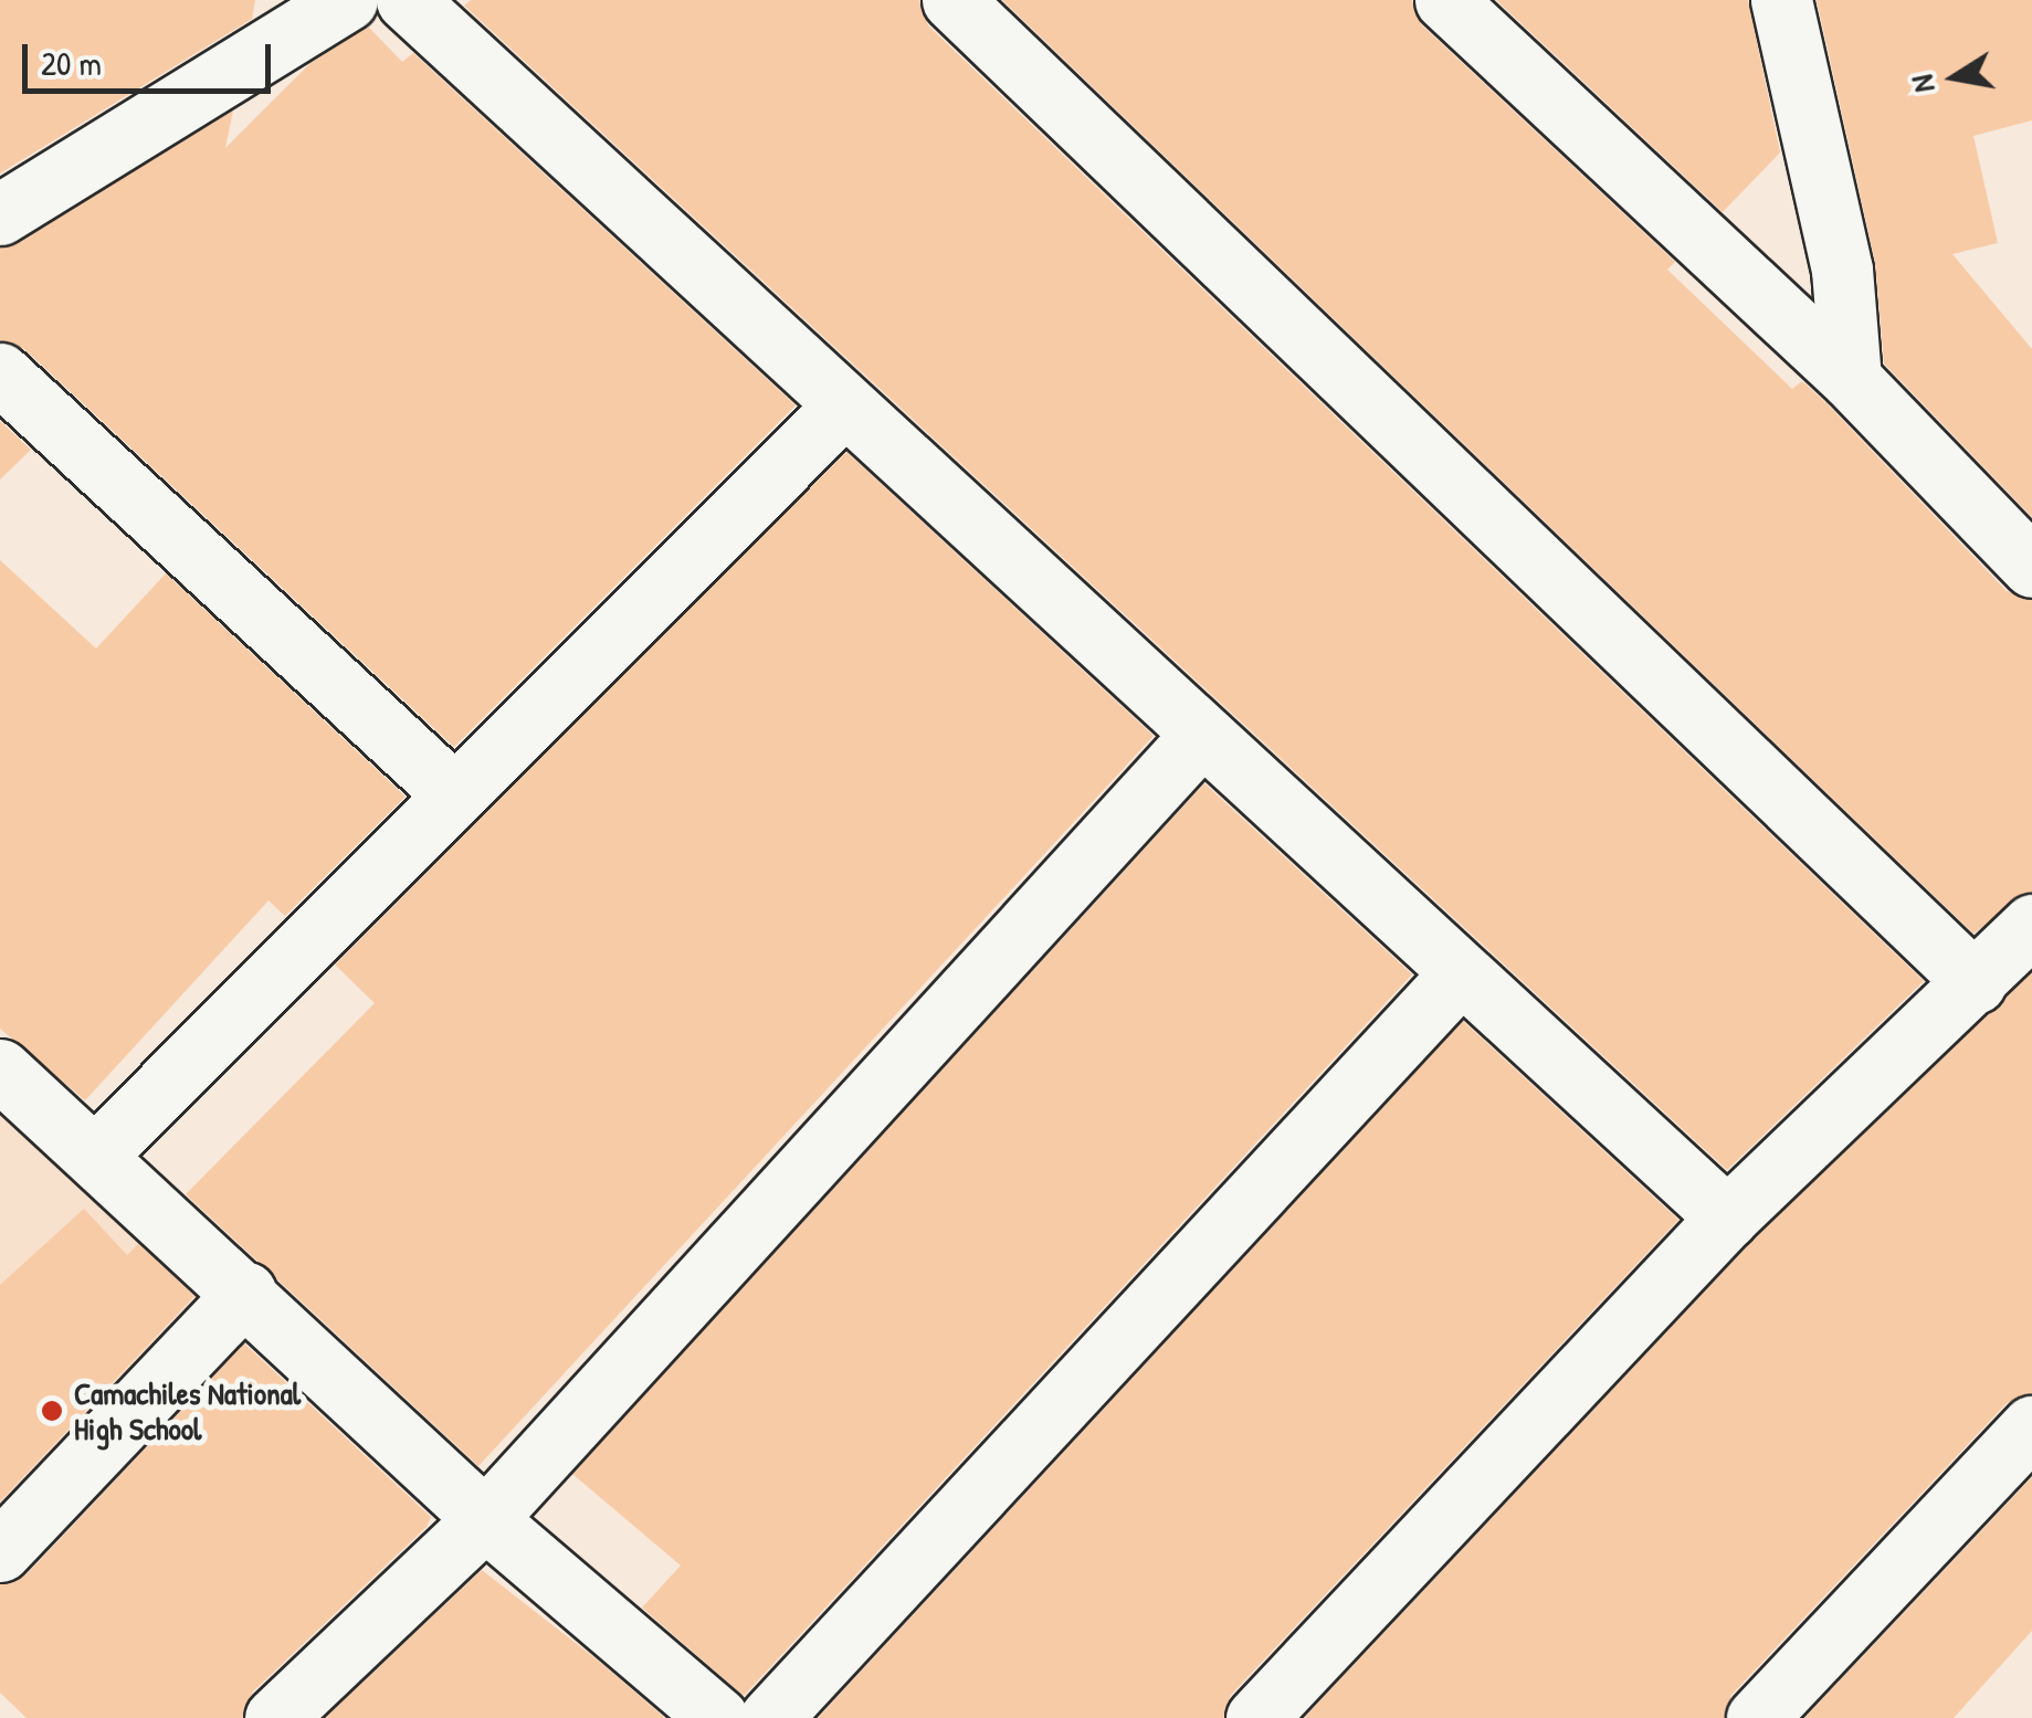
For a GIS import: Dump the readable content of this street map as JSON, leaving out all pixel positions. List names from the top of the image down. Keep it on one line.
{"places":["Camachiles National High School"],"scale_bar":"20 m","north":"left"}
